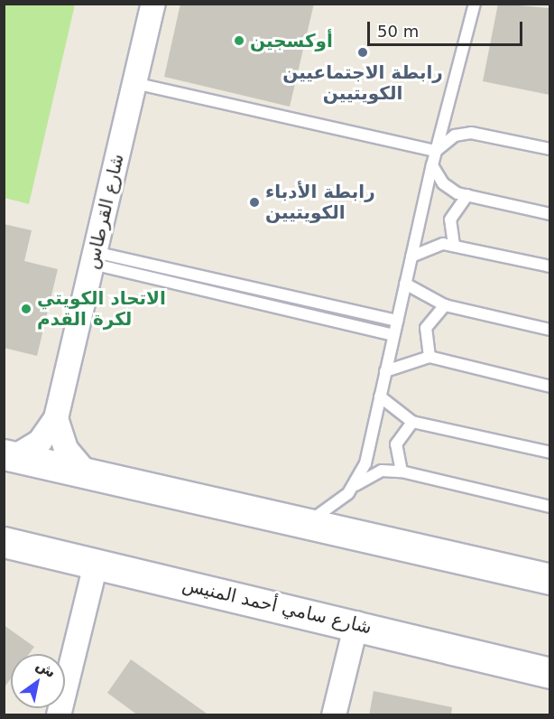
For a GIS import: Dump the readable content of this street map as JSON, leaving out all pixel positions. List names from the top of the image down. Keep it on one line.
{"streets":{"main road":["شارع سامي أحمد المنيس"],"street":["شارع القرطاس"]},"places":["أوكسجين","رابطة الاجتماعيين الكويتيين","رابطة الأدباء الكويتيين","الاتحاد الكويتي لكرة القدم"],"scale_bar":"50 m","north":"top right"}
